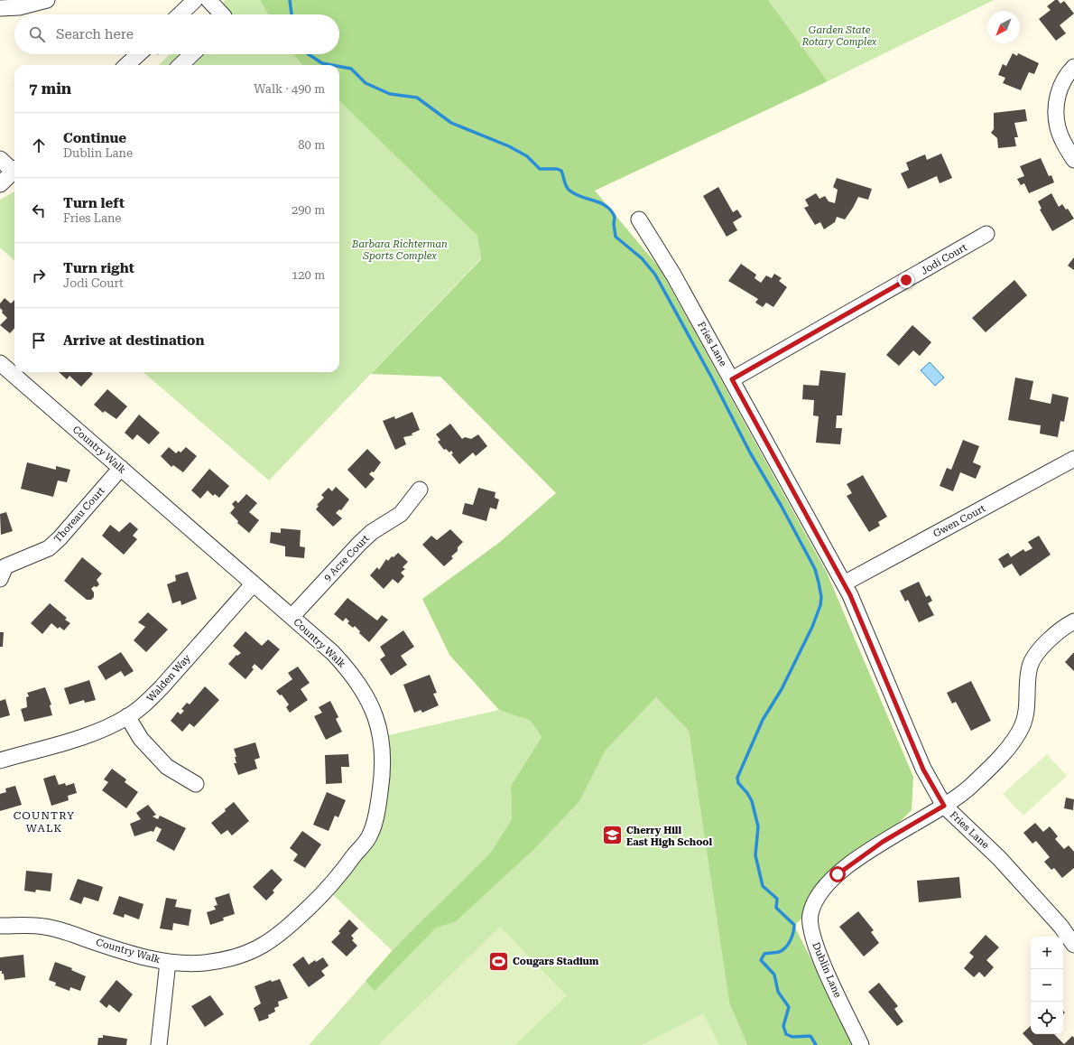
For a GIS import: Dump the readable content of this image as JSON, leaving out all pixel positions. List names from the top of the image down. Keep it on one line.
{"streets":{"street":["Jodi Court","Fries Lane","Country Walk","Thoreau Court","Gwen Court","9 Acre Court","Walden Way","Dublin Lane"]},"crossings":[["Jodi Court","Fries Lane"],["Fries Lane","Gwen Court"],["Fries Lane","Dublin Lane"],["Country Walk","Thoreau Court"],["Country Walk","9 Acre Court"],["Country Walk","Walden Way"]],"districts":["COUNTRY WALK"],"parks":["Garden State Rotary Complex","Barbara Richterman Sports Complex"],"places":{"school or university":["Cherry Hill East High School"],"sports":["Cougars Stadium"]},"north":"bottom left","page":{"search":"Search here","heading":["7 min","Walk · 490 m"],"list":[["Continue","Dublin Lane","80 m"],["Turn left","Fries Lane","290 m"],["Turn right","Jodi Court","120 m"],"Arrive at destination"],"map_buttons":["+","−"]}}
